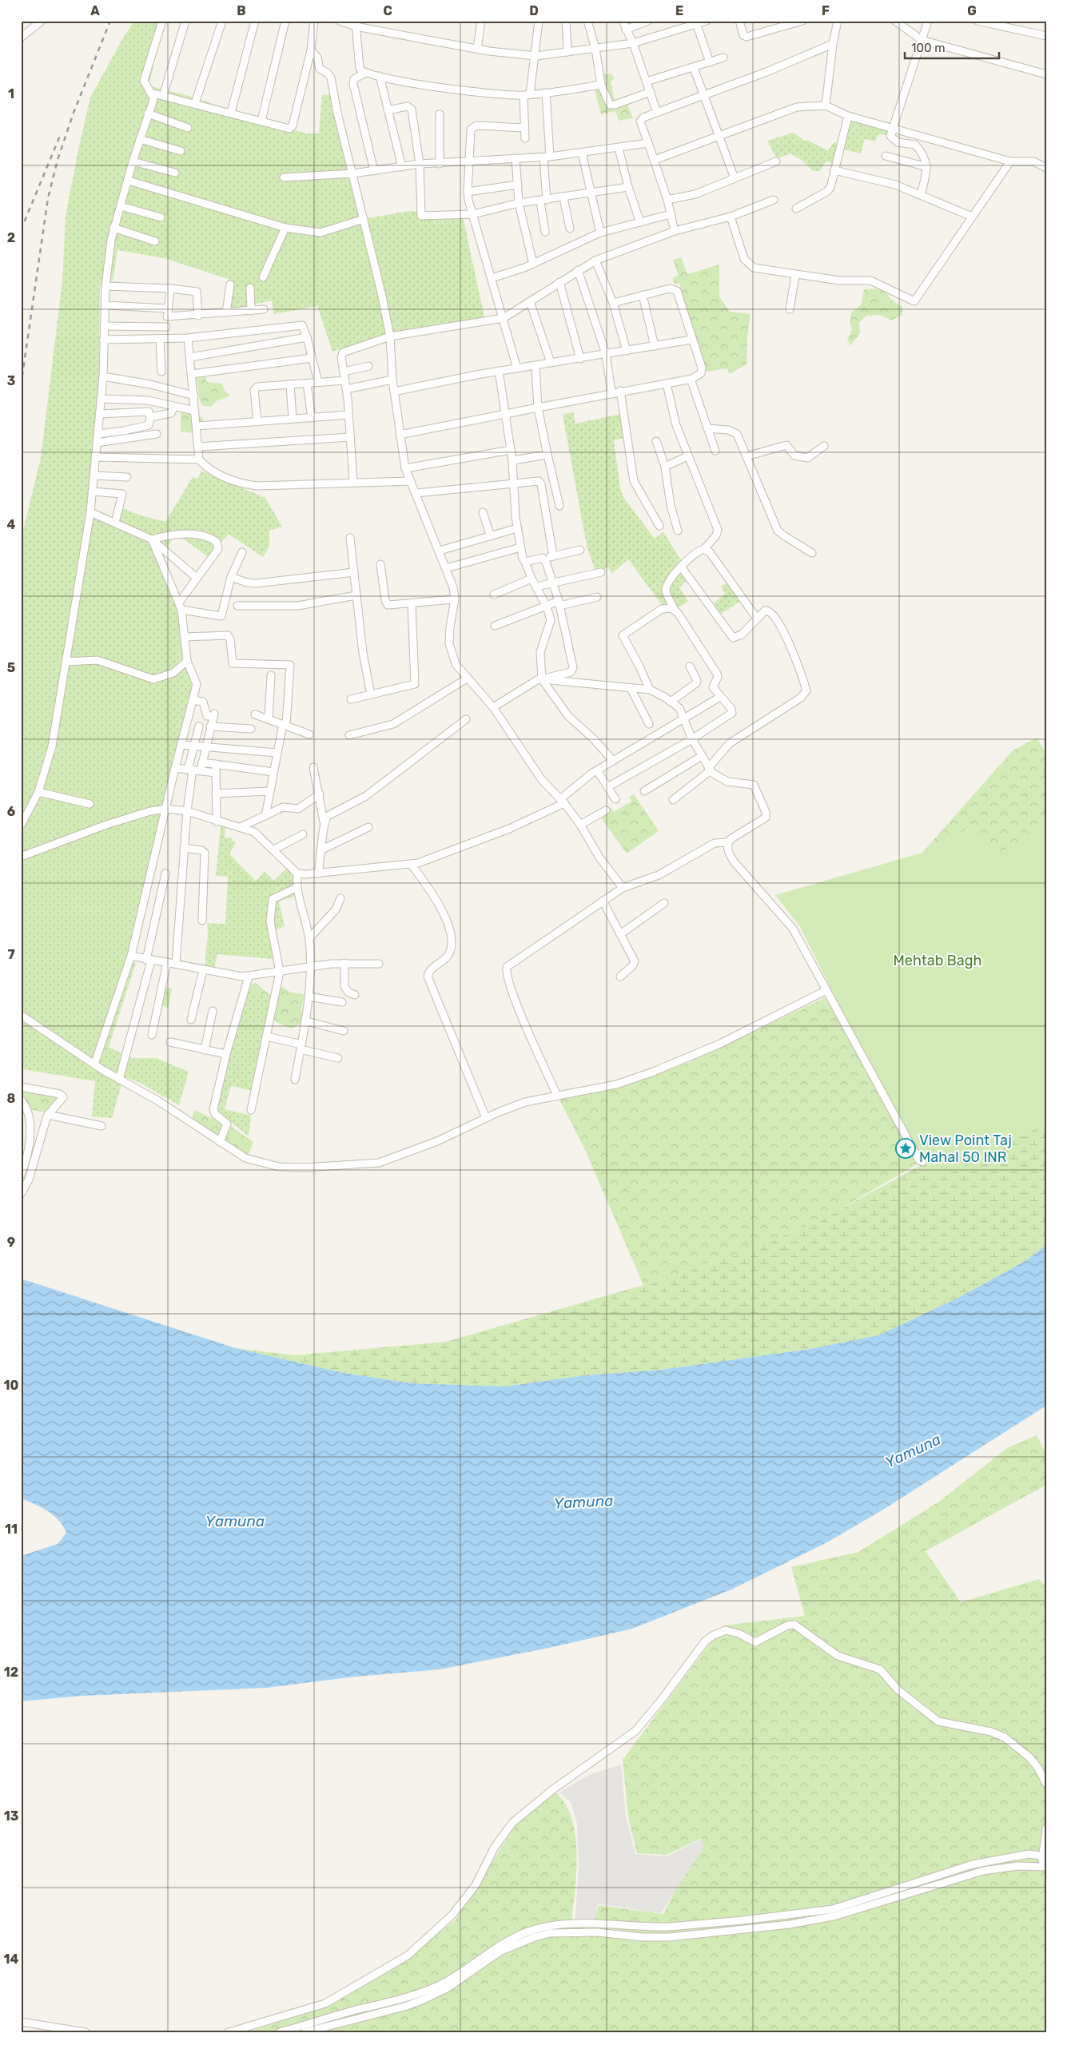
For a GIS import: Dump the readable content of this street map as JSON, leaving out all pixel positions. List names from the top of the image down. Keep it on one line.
{"water":["Yamuna"],"parks":["Mehtab Bagh"],"places":{"place":["View Point Taj Mahal 50 INR"]},"scale_bar":"100 m","grid":{"columns":["A","B","C","D","E","F","G"],"rows":["1","2","3","4","5","6","7","8","9","10","11","12","13","14"]}}
